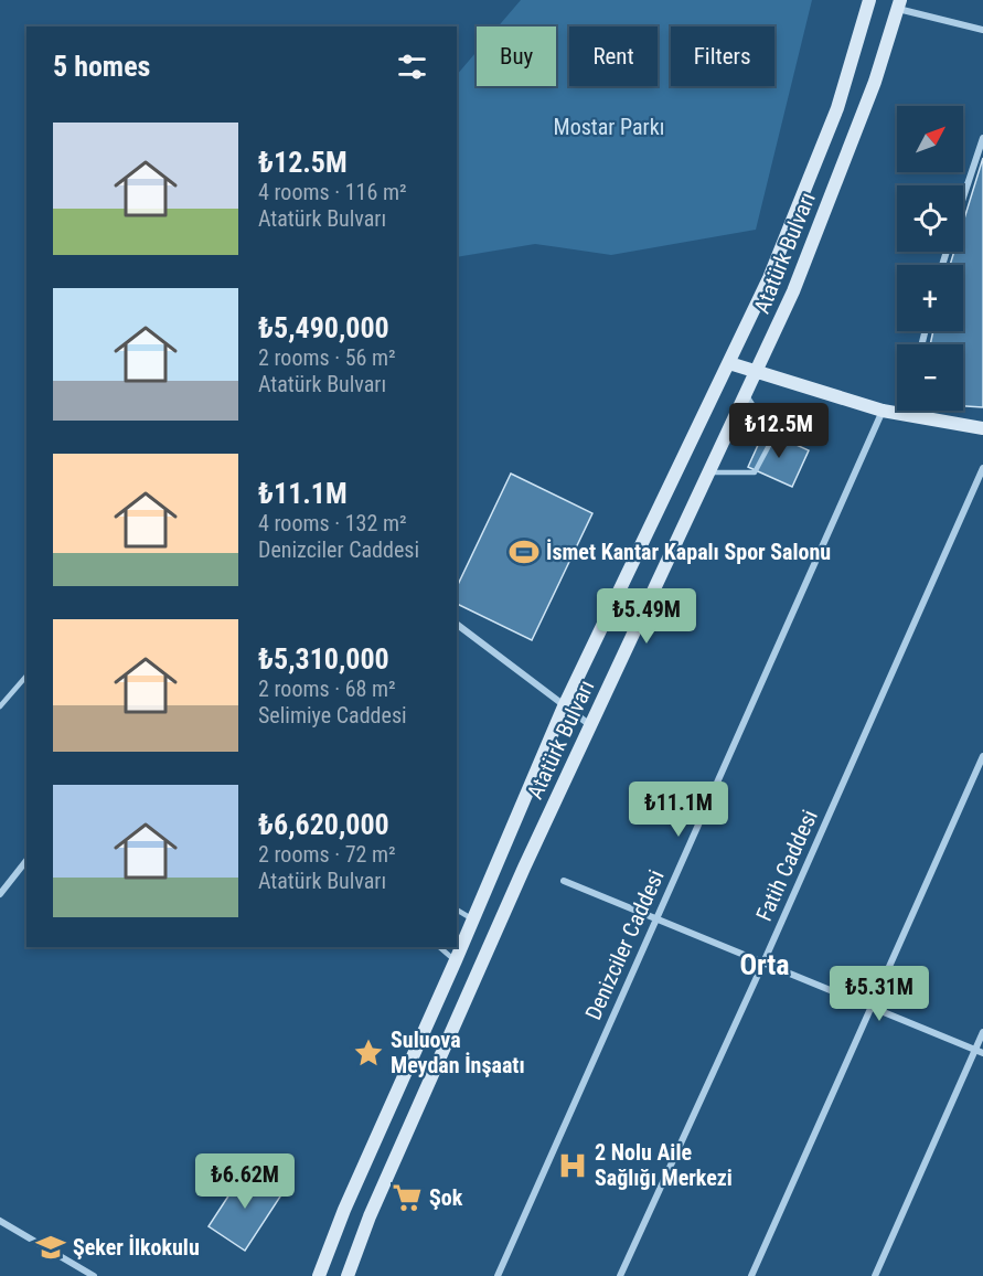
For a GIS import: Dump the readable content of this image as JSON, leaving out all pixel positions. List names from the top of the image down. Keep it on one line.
{"streets":{"main road":["Atatürk Bulvarı"],"street":["Fatih Caddesi","Denizciler Caddesi"]},"districts":["Orta"],"parks":["Mostar Parkı"],"places":{"sports":["İsmet Kantar Kapalı Spor Salonu"],"place":["Suluova Meydan İnşaatı"],"hospital":["2 Nolu Aile Sağlığı Merkezi"],"supermarket":["Şok"],"school or university":["Şeker İlkokulu"]},"north":"top right","page":{"chip":["Buy","Rent","Filters"],"heading":"5 homes","map_buttons":["+","−"],"list":[{"name":"₺12.5M","note":"4 rooms · 116 m² · Atatürk Bulvarı"},{"name":"₺5,490,000","note":"2 rooms · 56 m² · Atatürk Bulvarı"},{"name":"₺11.1M","note":"4 rooms · 132 m² · Denizciler Caddesi"},{"name":"₺5,310,000","note":"2 rooms · 68 m² · Selimiye Caddesi"},{"name":"₺6,620,000","note":"2 rooms · 72 m² · Atatürk Bulvarı"}],"price":["₺12.5M","₺5.49M","₺11.1M","₺5.31M","₺6.62M"]}}
